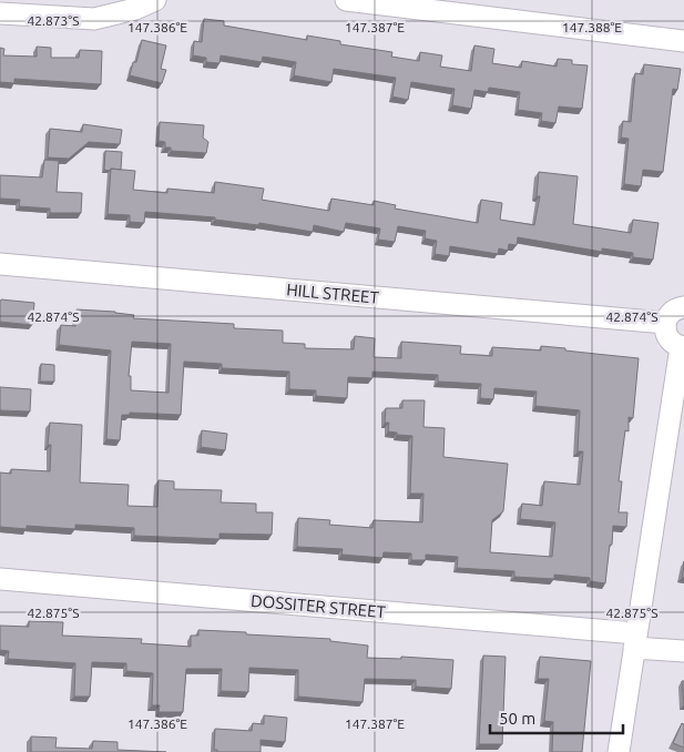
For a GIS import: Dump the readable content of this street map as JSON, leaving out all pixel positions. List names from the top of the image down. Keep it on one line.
{"streets":{"street":["HILL STREET","DOSSITER STREET"]},"scale_bar":"50 m","coordinates":["42.873°S","147.386°E","147.387°E","147.388°E","42.874°S","42.875°S"]}
